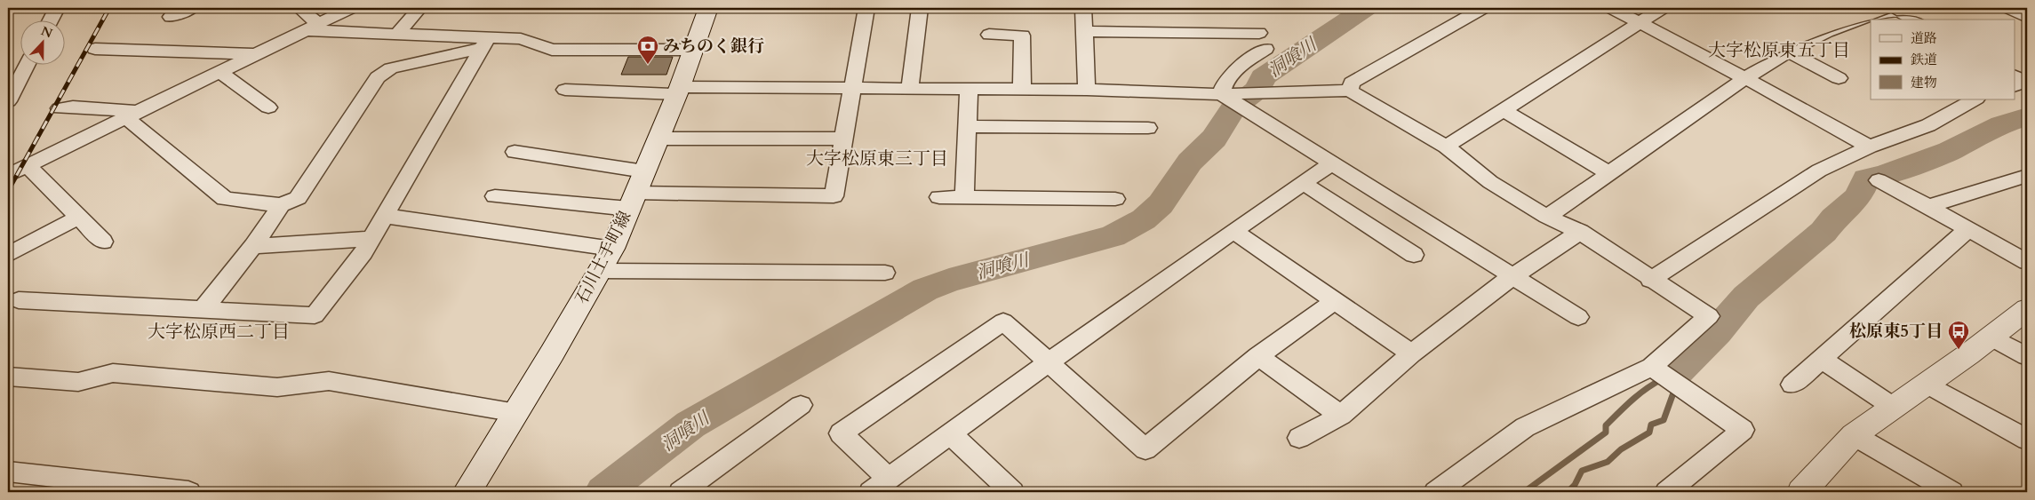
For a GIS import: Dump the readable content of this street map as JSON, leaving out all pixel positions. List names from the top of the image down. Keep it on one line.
{"streets":{"main road":["石川土手町線"]},"districts":["大字松原東五丁目","大字松原東三丁目","大字松原西二丁目"],"water":["洞喰川"],"places":{"bank":["みちのく銀行"],"bus stop":["松原東5丁目"]},"legend":["道路","鉄道","建物"],"north":"top"}
